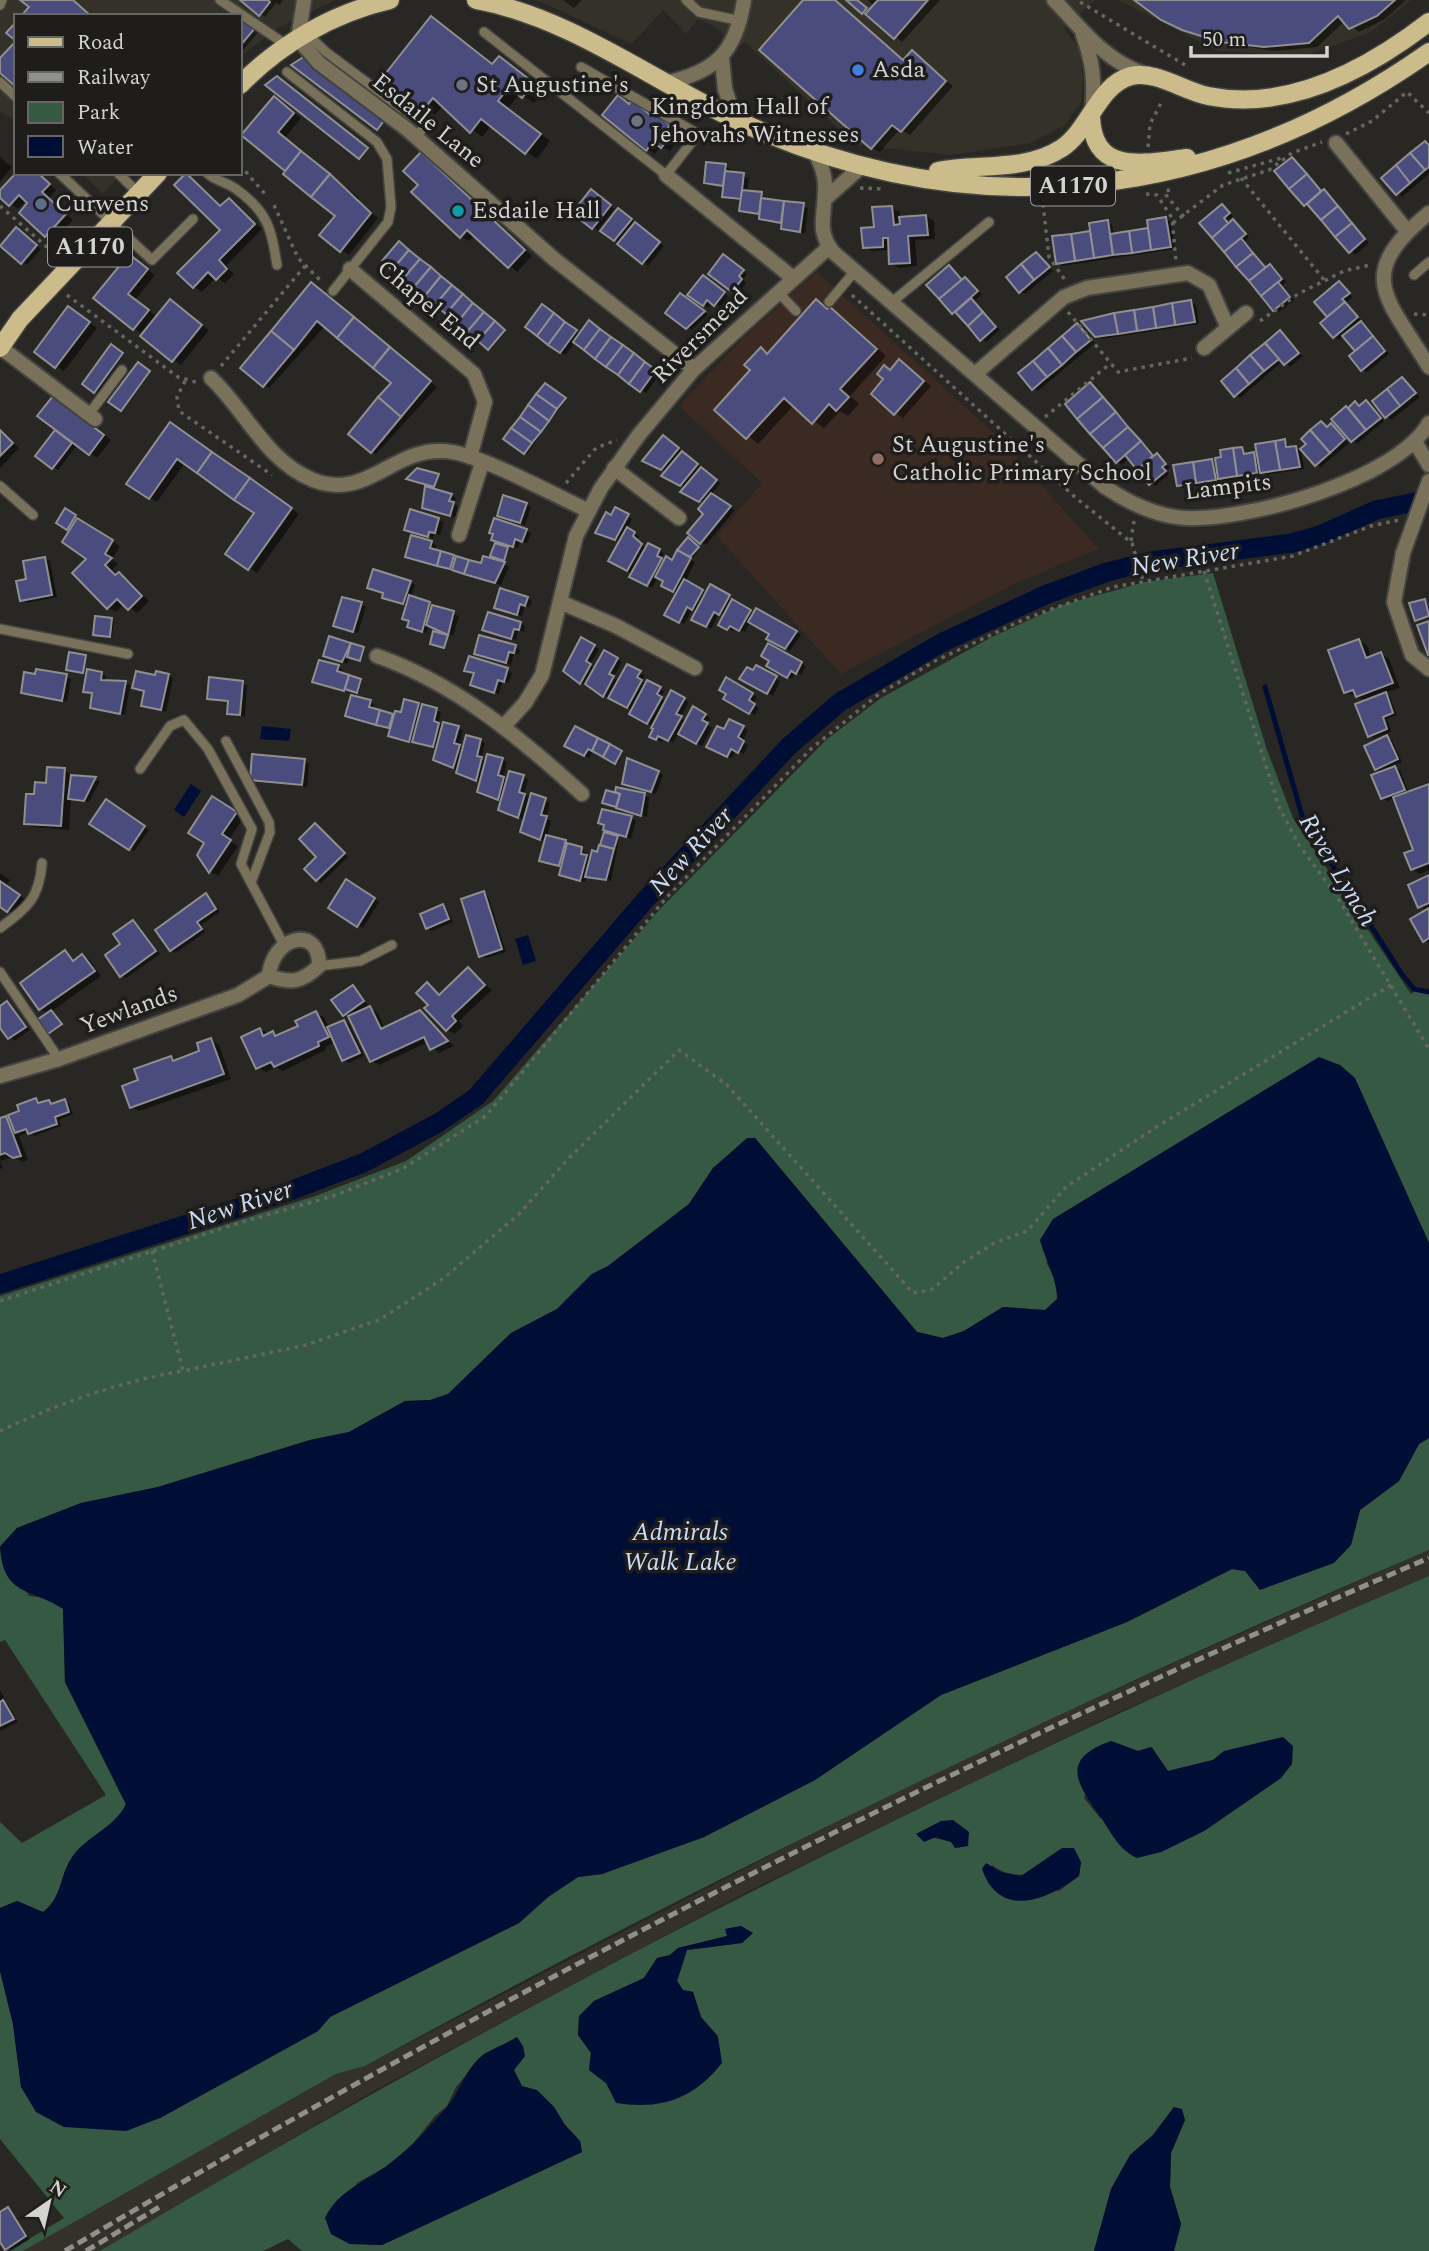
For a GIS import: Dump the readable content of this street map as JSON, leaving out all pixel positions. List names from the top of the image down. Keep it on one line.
{"streets":{"main road":["A1170"],"street":["Esdaile Lane","Chapel End","Riversmead","Lampits","Yewlands"]},"crossings":[["Esdaile Lane","Riversmead"],["Riversmead","Lampits"]],"water":["New River","River Lynch","Admirals Walk Lake"],"places":["Asda","St Augustine's","Kingdom Hall of Jehovahs Witnesses","Curwens","Esdaile Hall","St Augustine's Catholic Primary School"],"legend":["Road","Railway","Park","Water"],"scale_bar":"50 m","north":"top right"}
